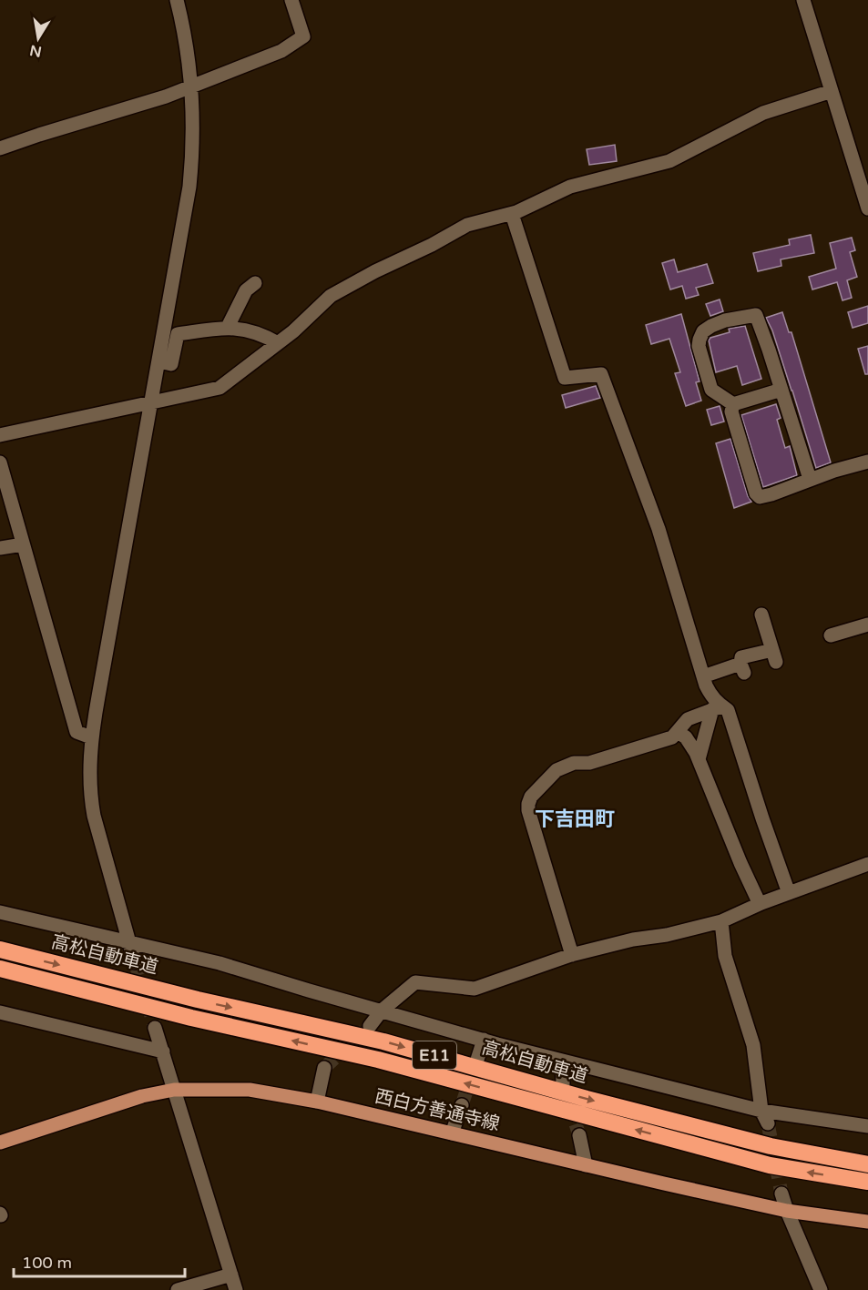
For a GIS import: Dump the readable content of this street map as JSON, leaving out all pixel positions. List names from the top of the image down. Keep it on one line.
{"streets":{"highway":["高松自動車道","E11"],"main road":["西白方善通寺線"]},"districts":["下吉田町"],"scale_bar":"100 m","north":"bottom"}
